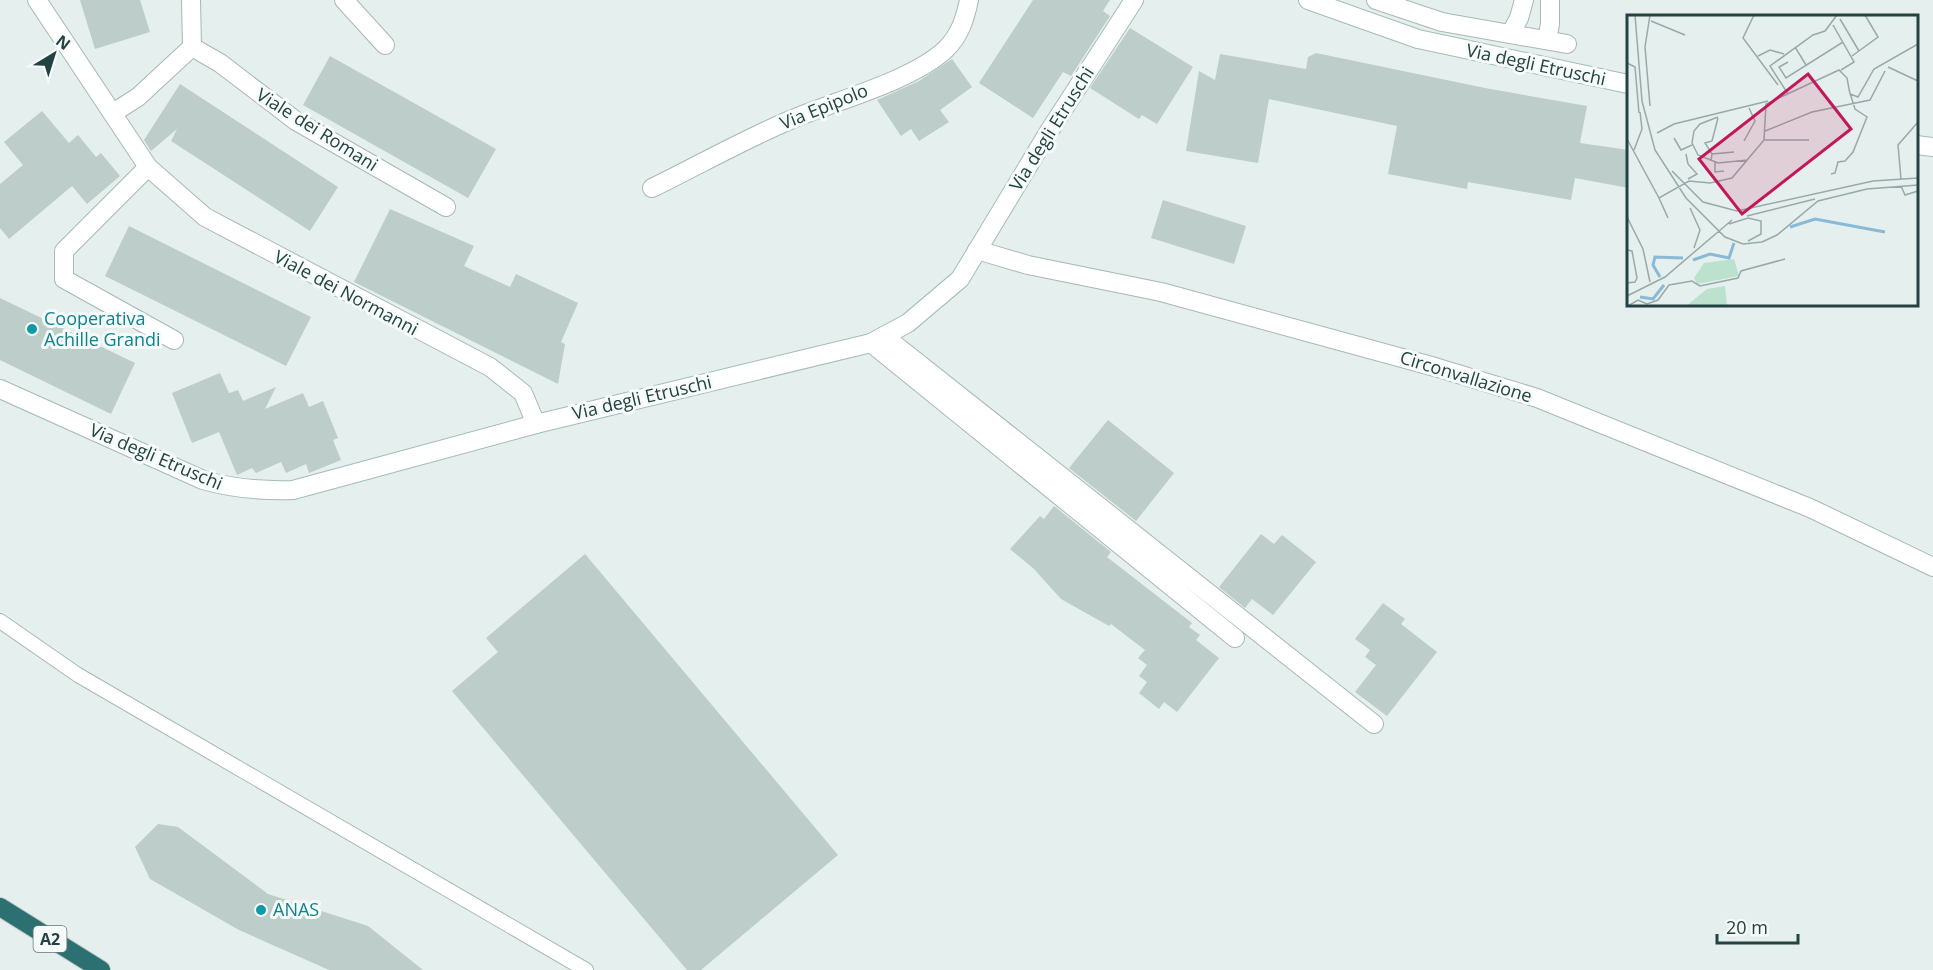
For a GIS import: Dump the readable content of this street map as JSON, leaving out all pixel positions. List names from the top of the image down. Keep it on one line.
{"streets":{"highway":["A2"],"street":["Via degli Etruschi","Via Epipolo","Viale dei Romani","Viale dei Normanni","Circonvallazione"]},"crossings":[["Via degli Etruschi","Viale dei Normanni"],["Via degli Etruschi","Circonvallazione"]],"places":["Cooperativa Achille Grandi","ANAS"],"scale_bar":"20 m","north":"top right"}
